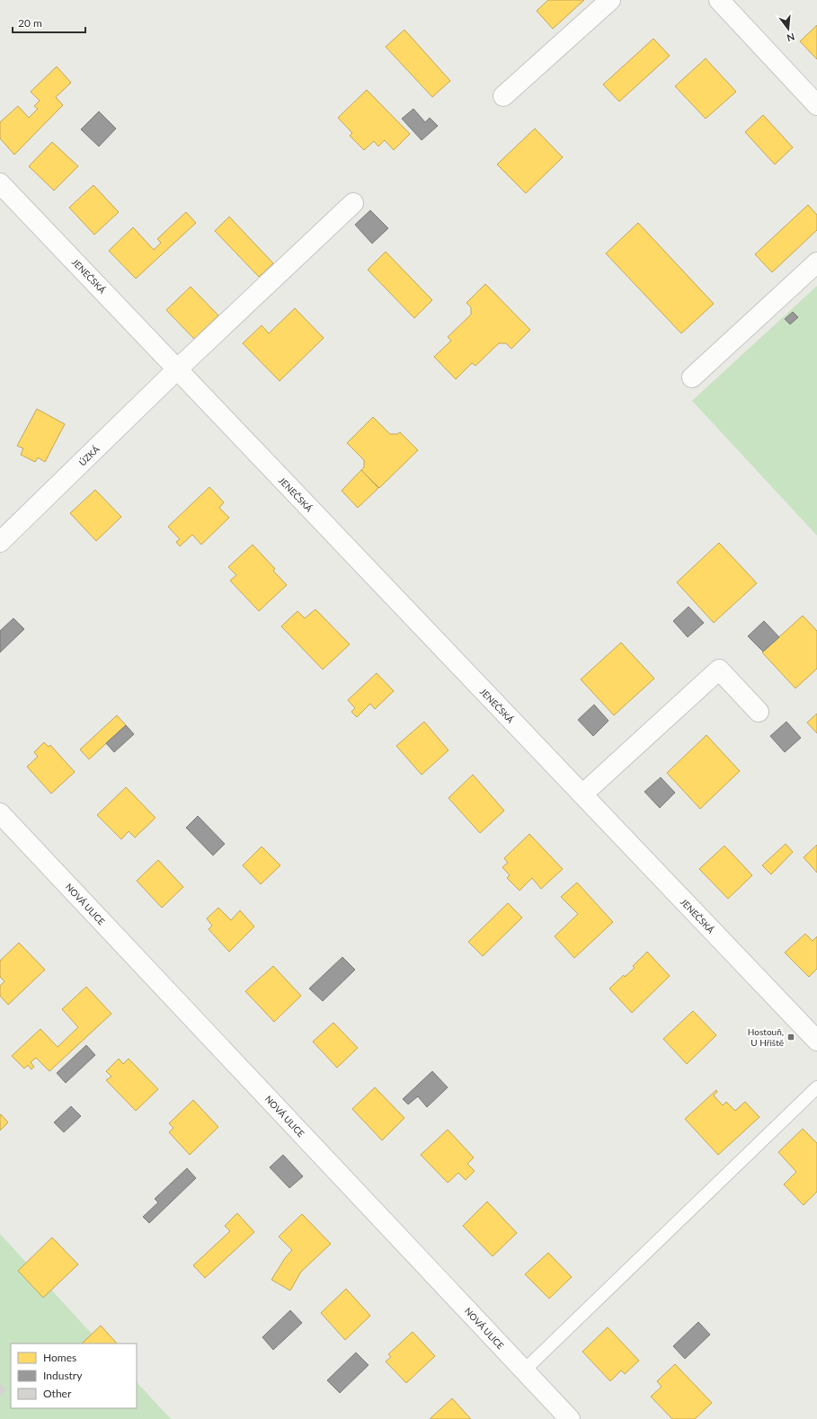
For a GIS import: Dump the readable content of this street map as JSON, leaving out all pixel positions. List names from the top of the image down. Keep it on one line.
{"streets":{"street":["JENEČSKÁ","ÚZKÁ","NOVÁ ULICE"]},"crossings":[["JENEČSKÁ","ÚZKÁ"]],"places":{"transit":["Hostouň, U Hřiště"]},"legend":["Homes","Industry","Other"],"scale_bar":"20 m","north":"bottom"}
